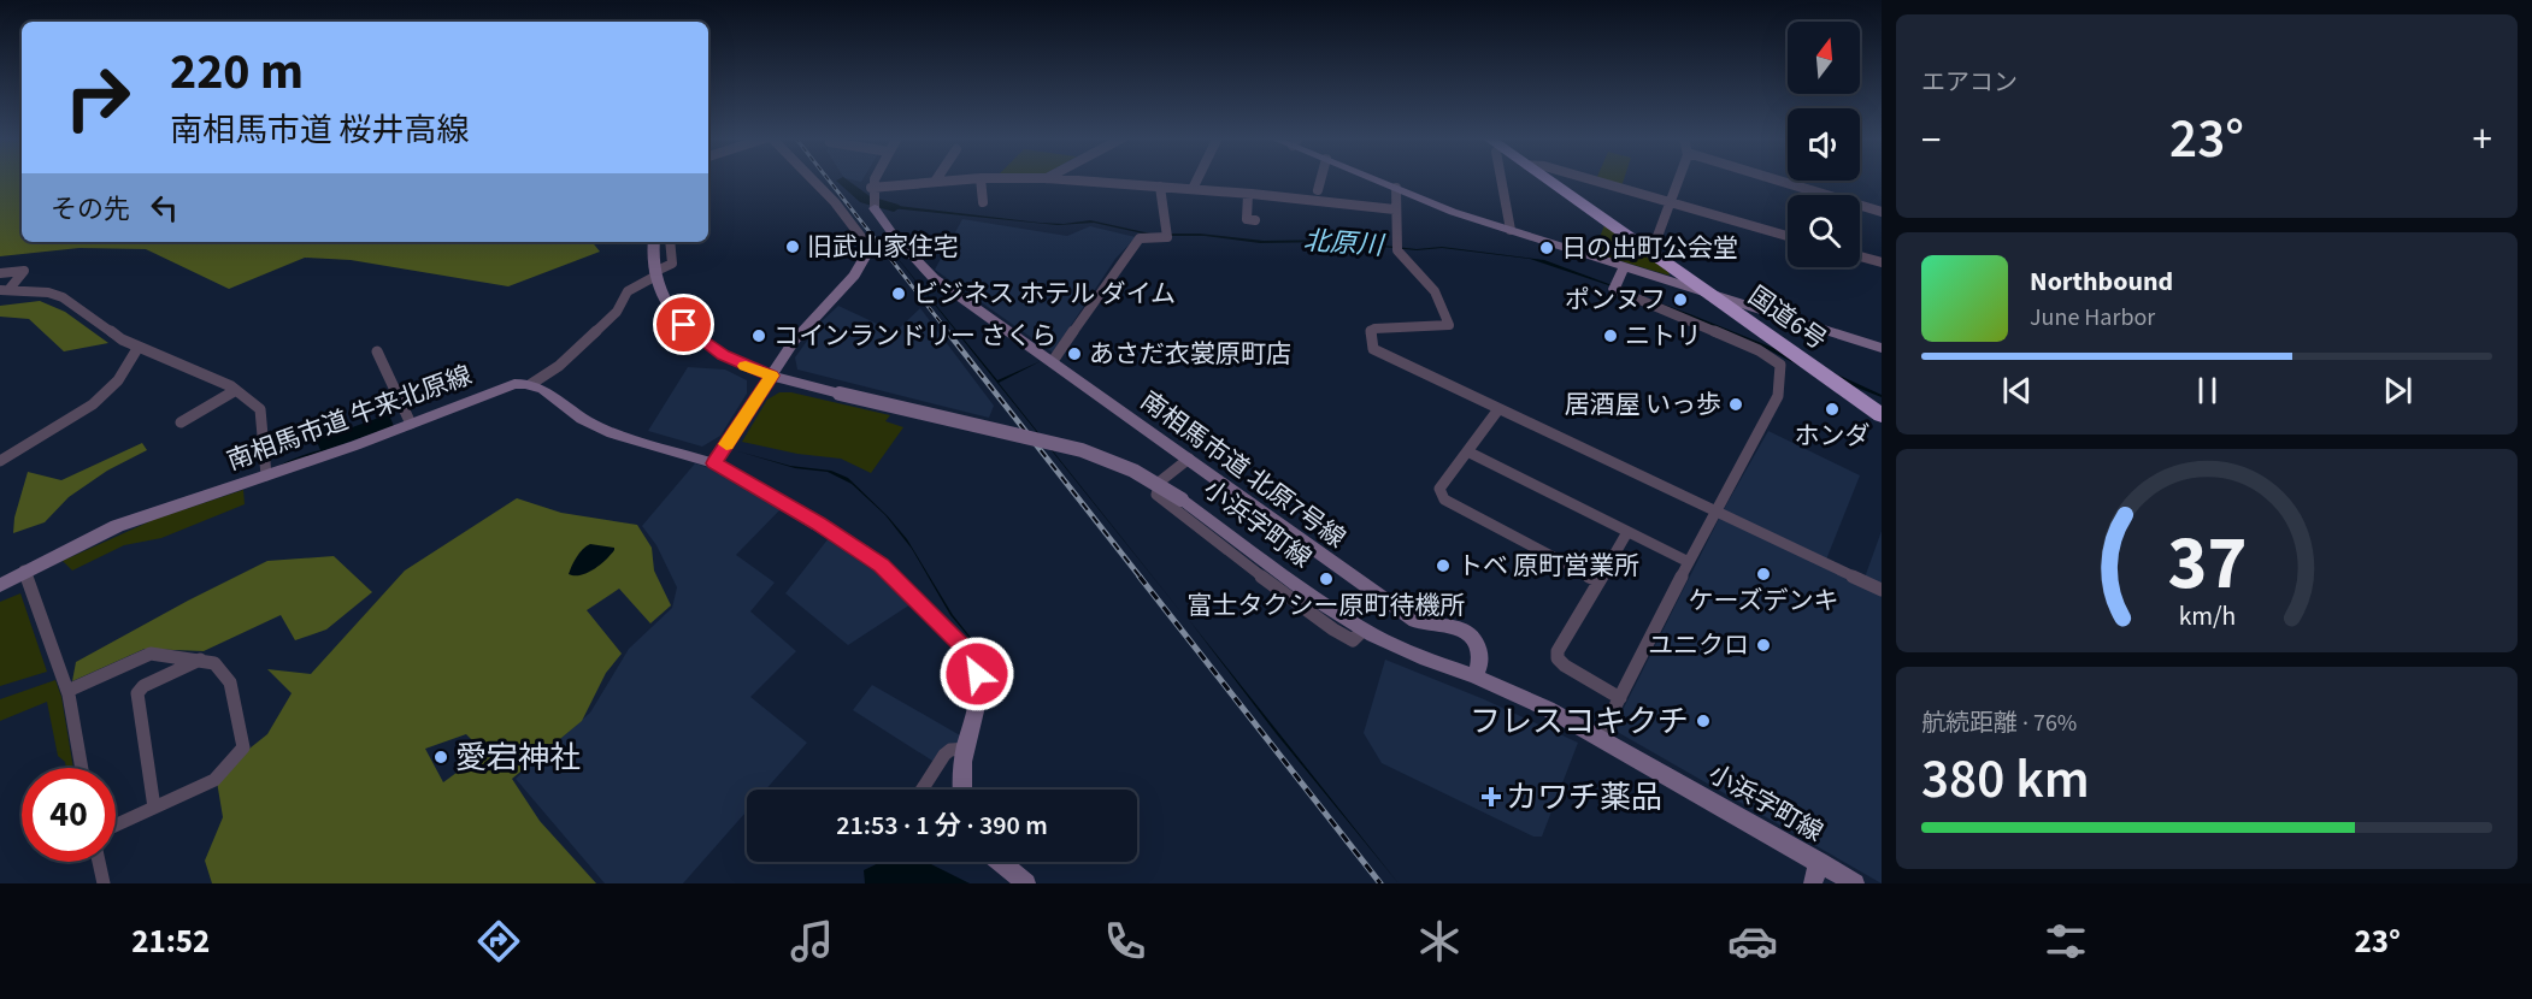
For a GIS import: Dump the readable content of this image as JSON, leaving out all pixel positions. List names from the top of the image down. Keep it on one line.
{"streets":{"highway":["国道6号"],"street":["南相馬市道 牛来北原線","南相馬市道 北原7号線","小浜字町線"]},"crossings":[["南相馬市道 北原7号線","小浜字町線"]],"water":["北原川"],"places":{"other":["旧武山家住宅","日の出町公会堂","ビジネス ホテル ダイム","ポンヌフ","コインランドリー さくら","ニトリ","あさだ衣裳原町店","居酒屋 いっ歩","ホンダ","トベ 原町営業所","ケーズデンキ","富士タクシー原町待機所","ユニクロ","フレスコキクチ","愛宕神社"],"health":["カワチ薬品"]},"north":"top","page":{"tile":["エアコン",["航続距離 · 76%","380 km"]],"turn":["220 m","南相馬市道 桜井高線"],"heat":["−","23°","+"],"then":"その先","song":["Northbound","June Harbor"],"limit":"40","trip":"21:53 · 1 分 · 390 m","tabs":["21:52","23°"],"gauge":["37","km/h"]}}
